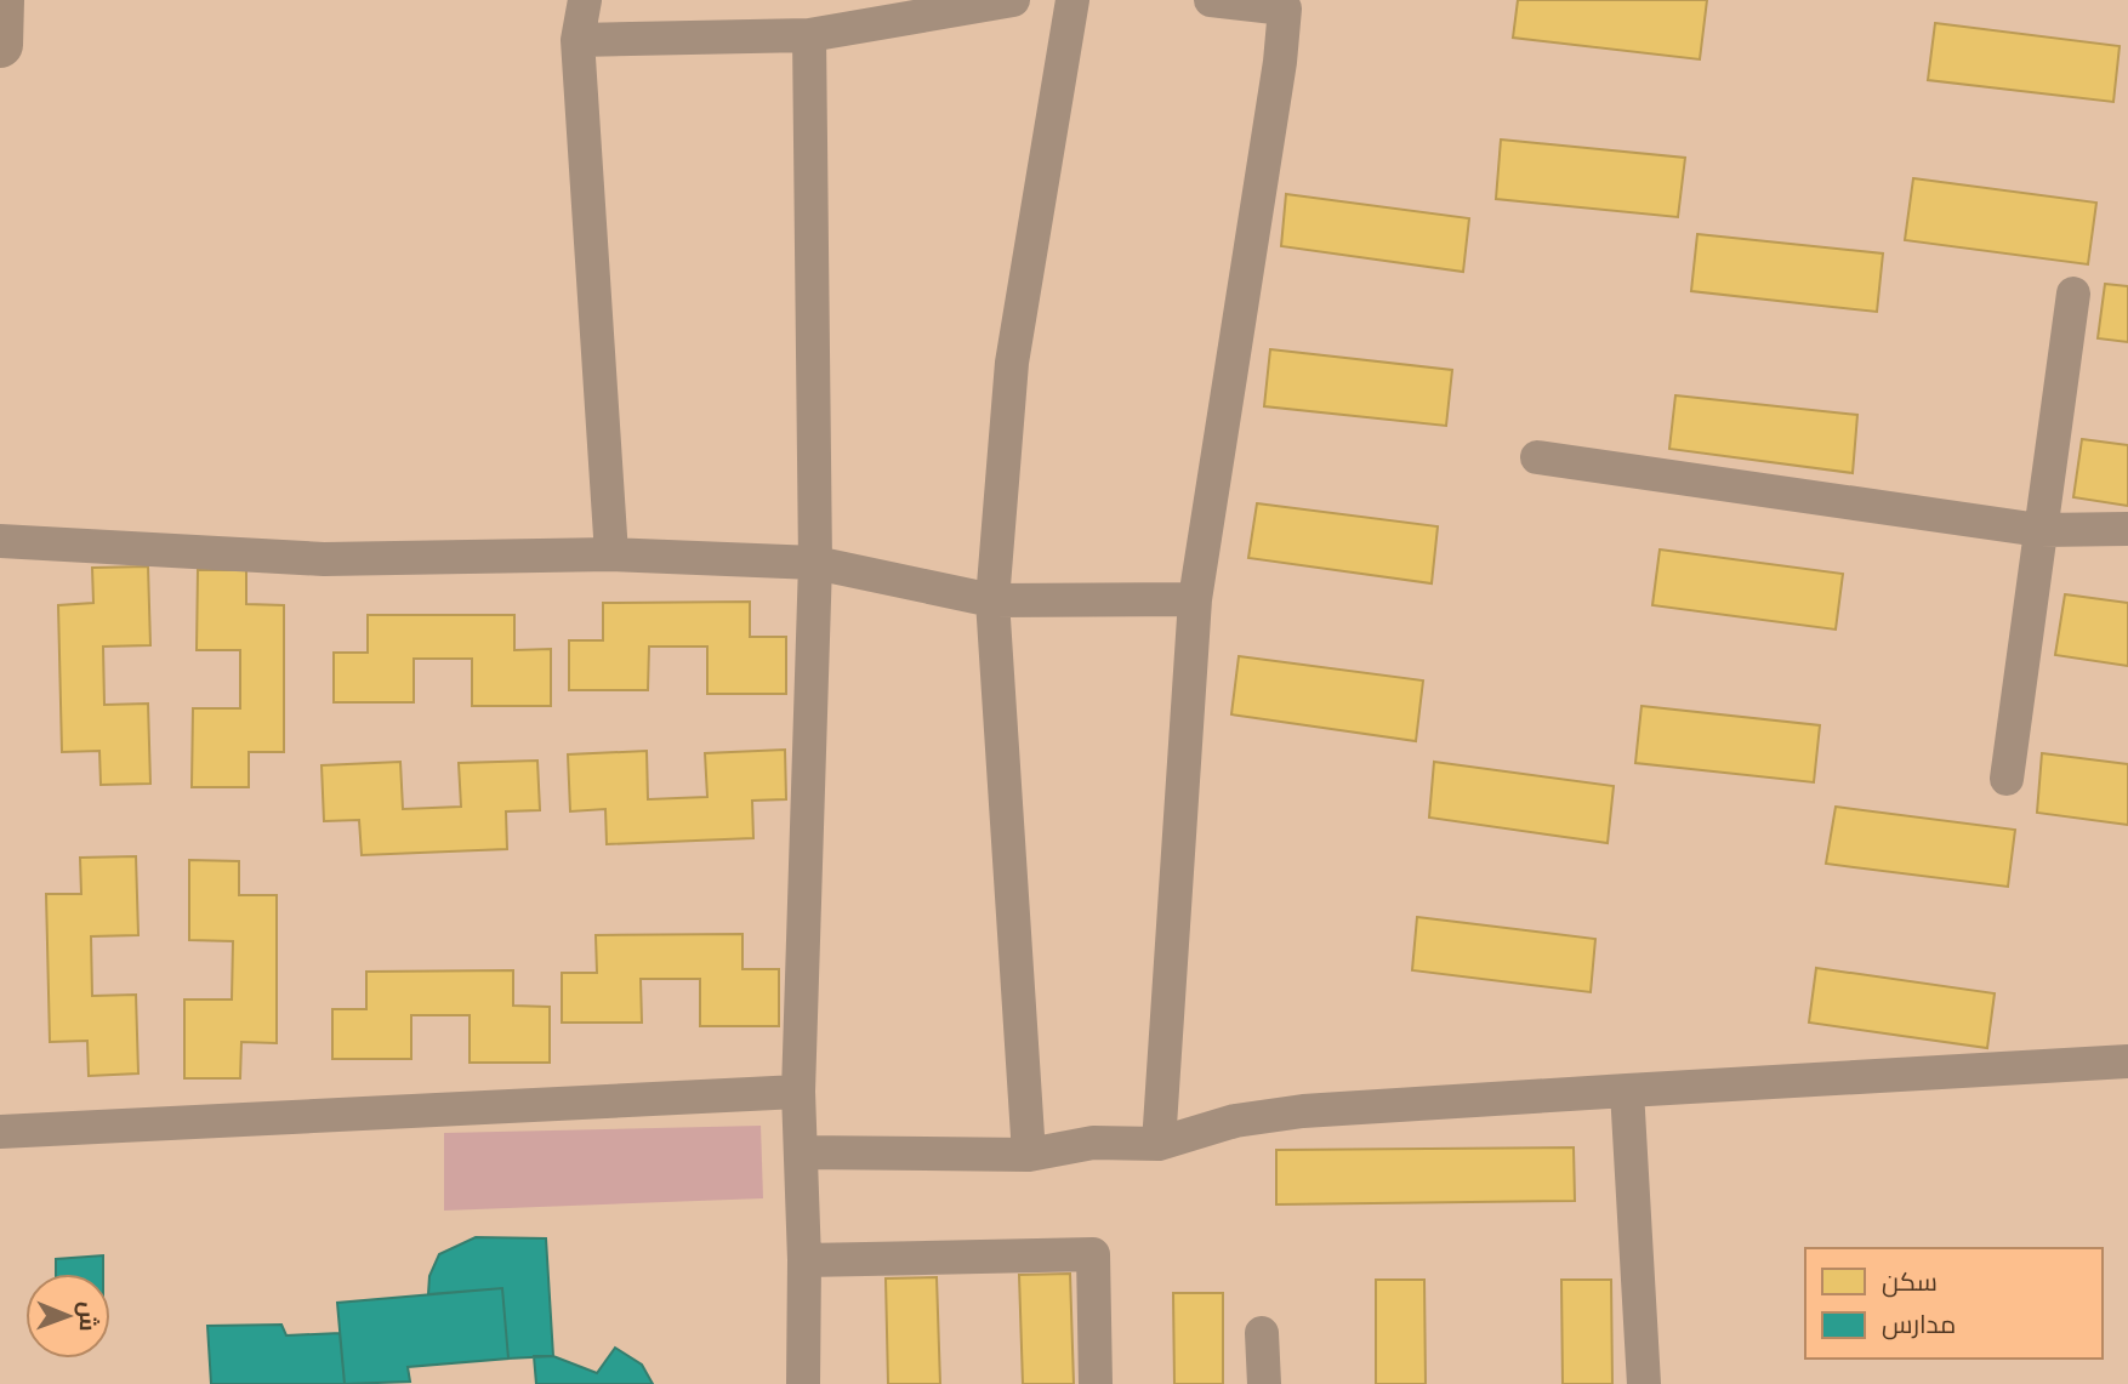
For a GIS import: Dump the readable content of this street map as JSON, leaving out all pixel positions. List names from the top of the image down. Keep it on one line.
{"legend":["سكن","مدارس"],"north":"right"}
